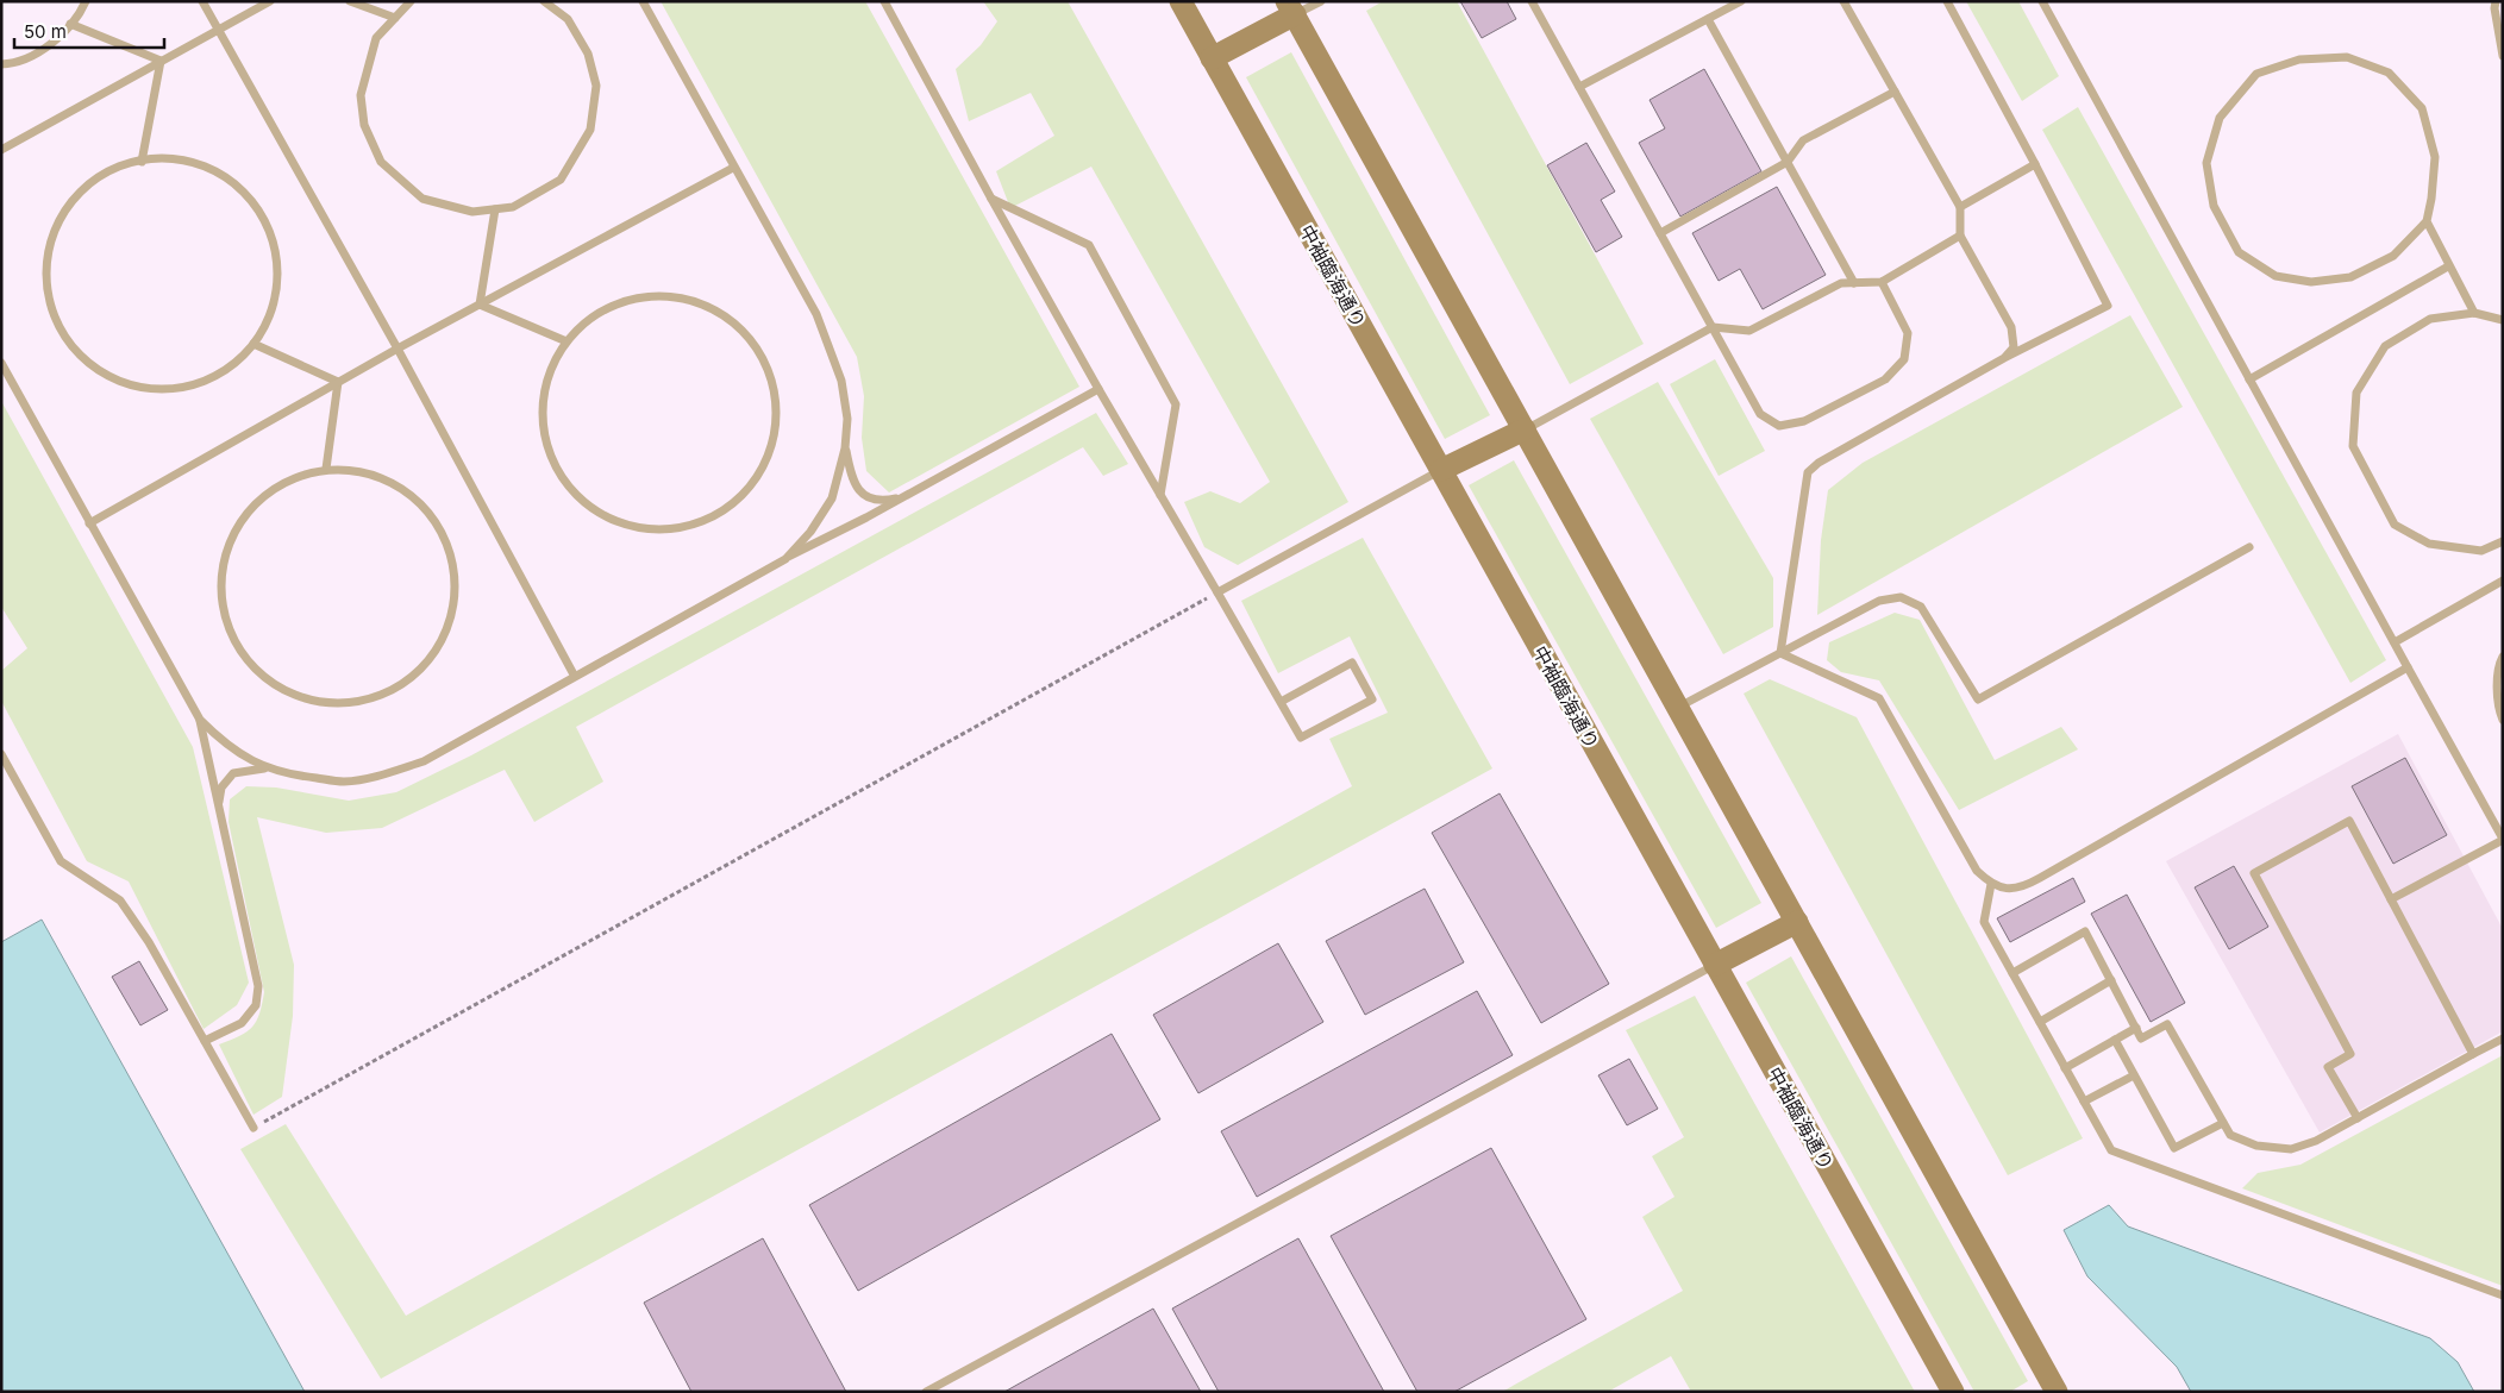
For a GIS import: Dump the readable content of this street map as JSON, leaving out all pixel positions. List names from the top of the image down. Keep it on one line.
{"streets":{"street":["中袖臨海通り"]},"scale_bar":"50 m"}
